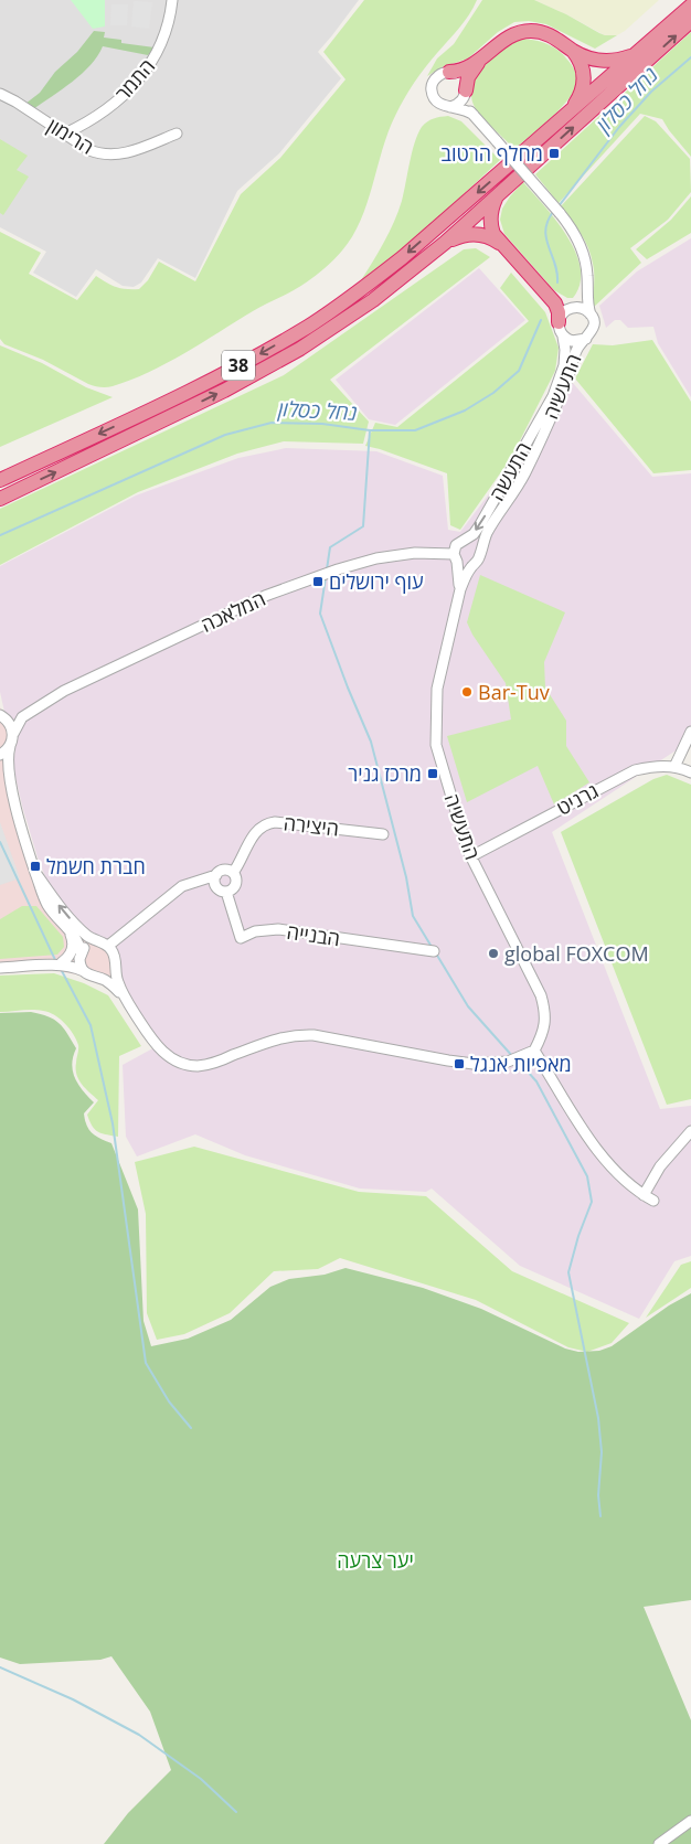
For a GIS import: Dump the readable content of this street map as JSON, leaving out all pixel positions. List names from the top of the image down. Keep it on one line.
{"streets":{"highway":["38"],"street":["התמר","הרימון","התעשיה","התעשה","המלאכה","גרניט","היצירה","הבנייה"]},"crossings":[["התמר","הרימון"],["התעשיה","התעשה"],["התעשיה","המלאכה"],["התעשיה","גרניט"],["התעשה","המלאכה"],["היצירה","הבנייה"]],"one_way":["התעשה"],"water":["נחל כסלון"],"parks":["יער צרעה"],"places":{"transit":["מחלף הרטוב","עוף ירושלים","מרכז גניר","חברת חשמל","מאפיות אנגל"],"other":["Bar-Tuv","global FOXCOM"]}}
